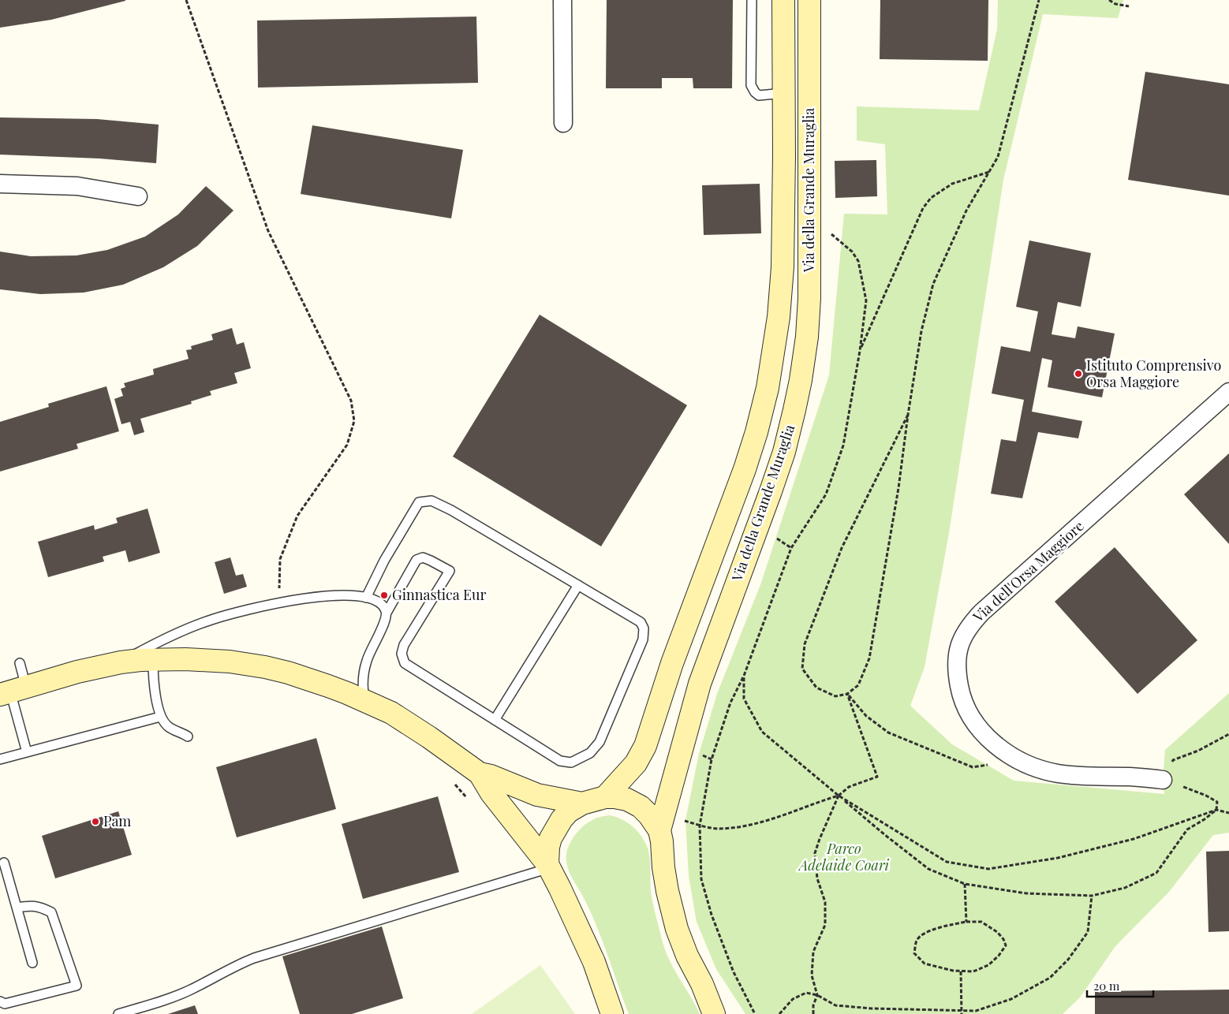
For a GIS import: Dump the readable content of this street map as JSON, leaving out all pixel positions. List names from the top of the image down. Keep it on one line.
{"streets":{"street":["Via della Grande Muraglia","Via dell'Orsa Maggiore"]},"parks":["Parco Adelaide Coari"],"places":["Istituto Comprensivo Orsa Maggiore","Ginnastica Eur","Pam"],"scale_bar":"20 m"}
